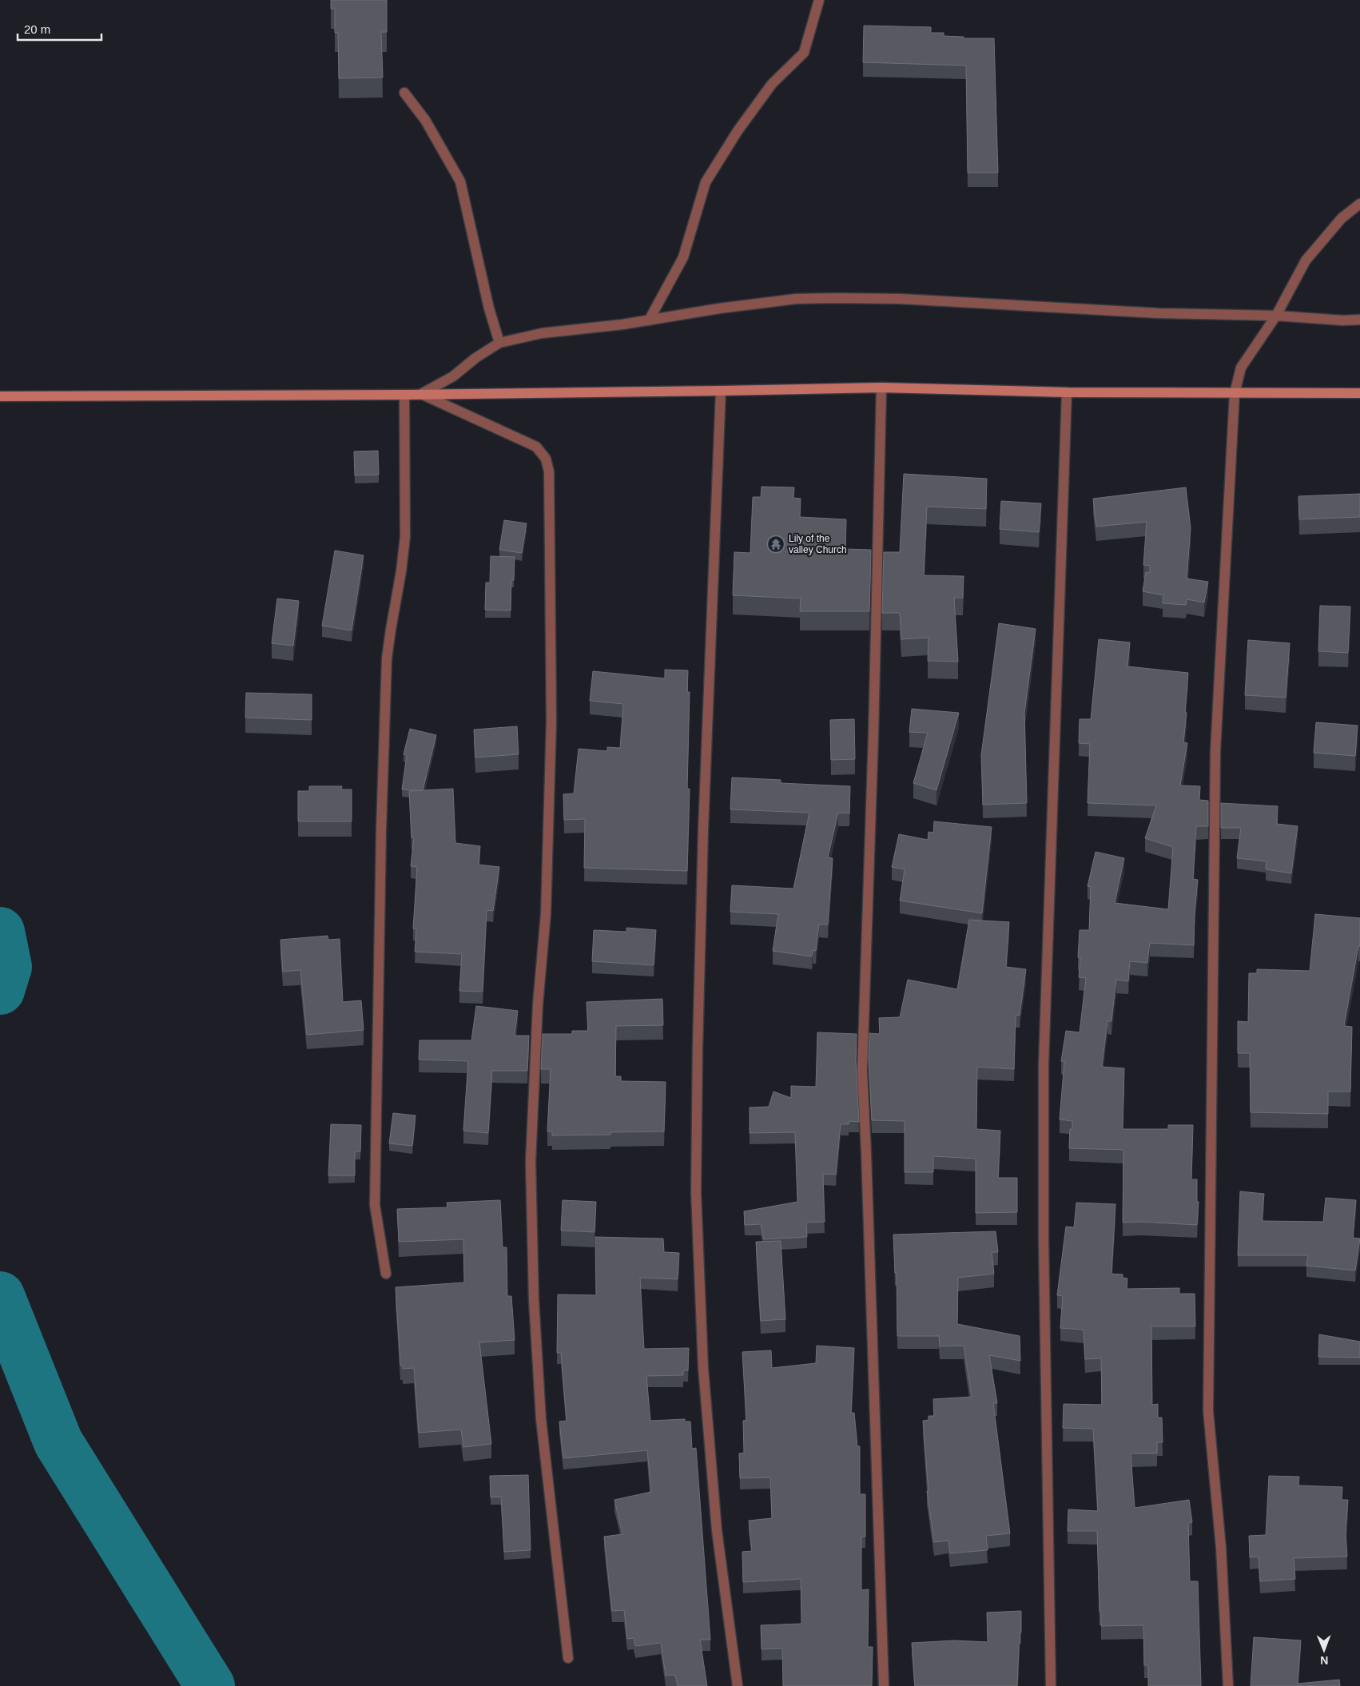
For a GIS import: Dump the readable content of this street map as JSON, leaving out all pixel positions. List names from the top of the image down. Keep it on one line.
{"places":{"temple":["Lily of the valley Church"]},"scale_bar":"20 m","north":"bottom"}
